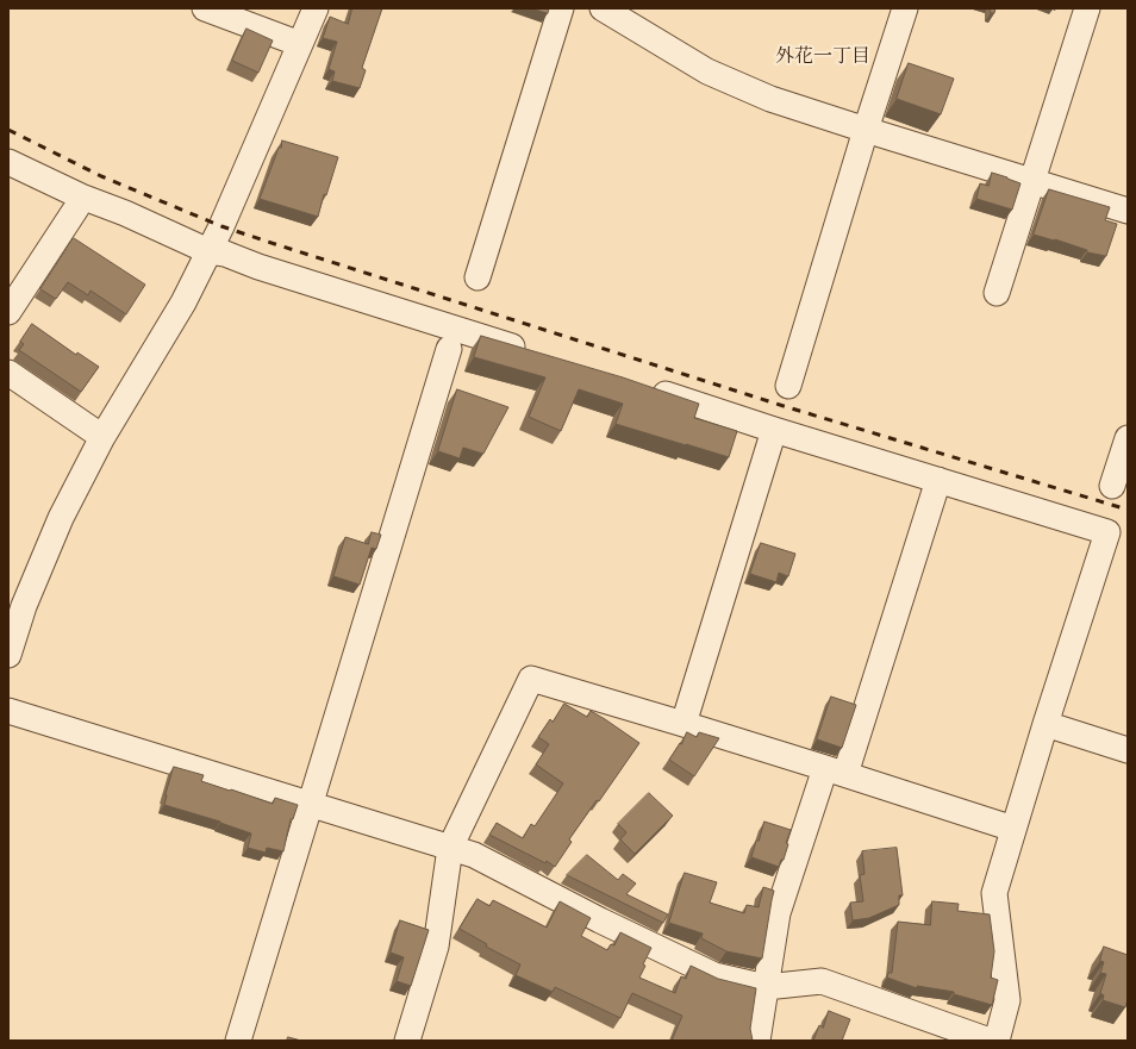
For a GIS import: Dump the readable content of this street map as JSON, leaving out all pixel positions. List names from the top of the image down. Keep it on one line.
{"districts":["外花一丁目"]}
